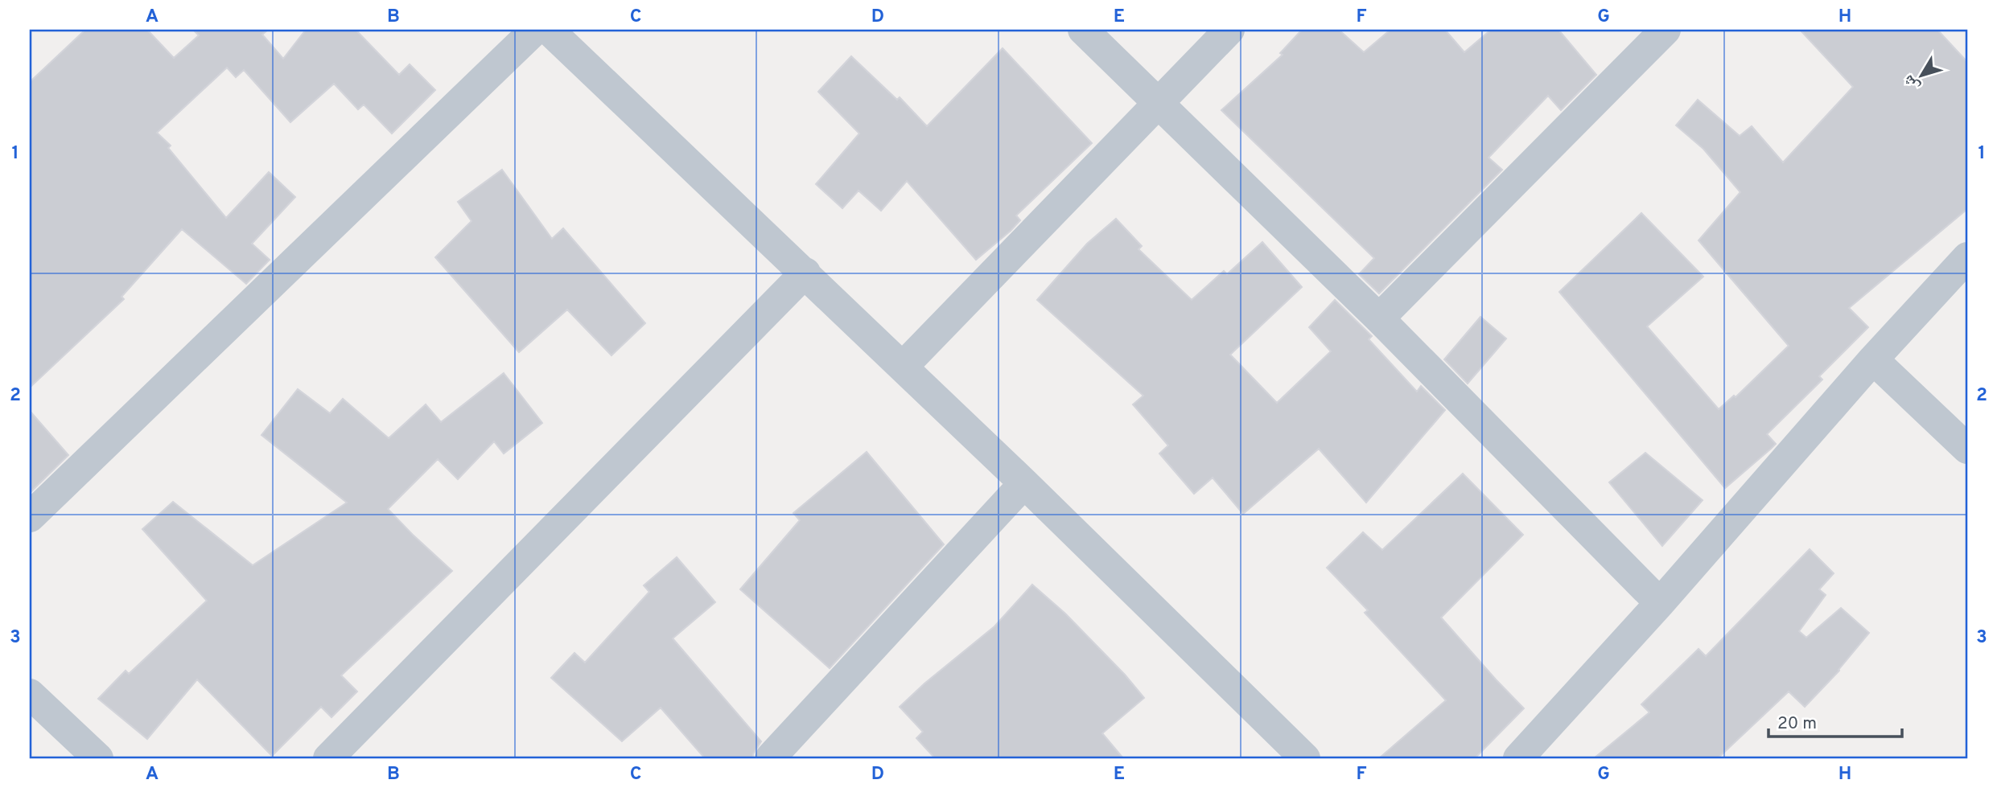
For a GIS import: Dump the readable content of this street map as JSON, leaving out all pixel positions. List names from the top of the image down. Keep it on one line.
{"scale_bar":"20 m","north":"bottom left","grid":{"columns":["A","B","C","D","E","F","G","H"],"rows":["1","2","3"]}}
